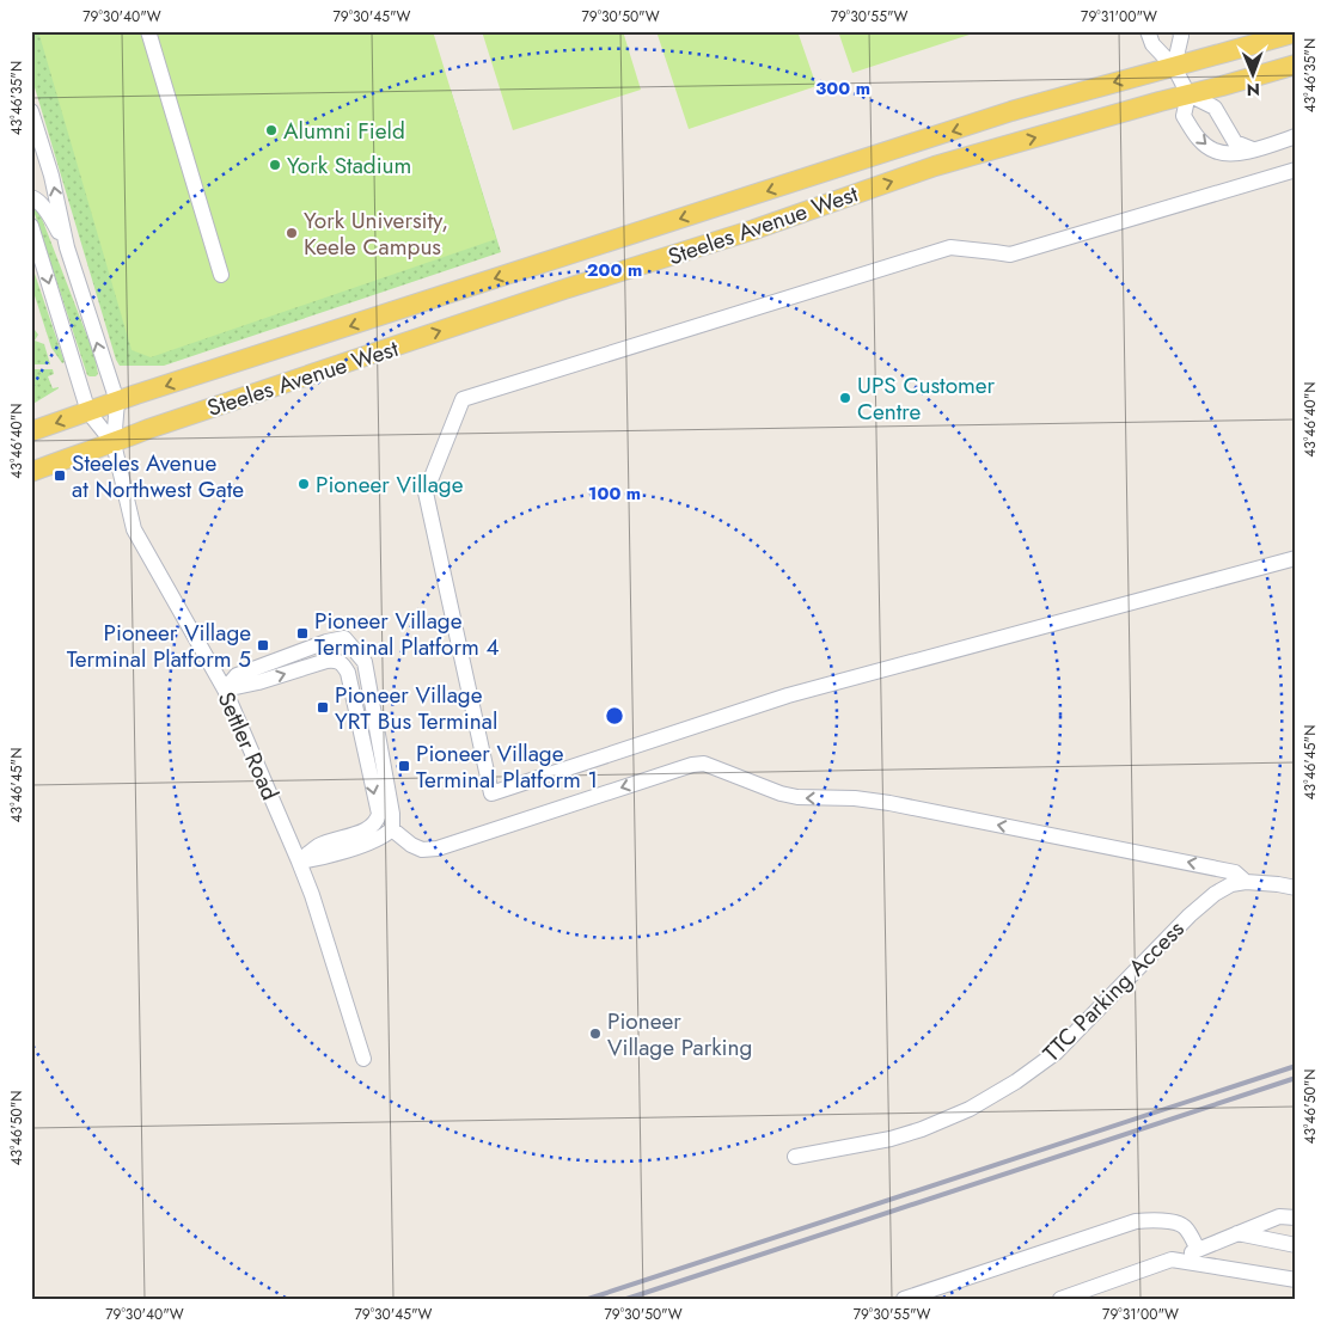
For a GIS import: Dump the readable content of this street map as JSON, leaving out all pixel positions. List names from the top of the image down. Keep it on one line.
{"streets":{"main road":["Steeles Avenue West"],"street":["Settler Road","TTC Parking Access"]},"crossings":[["Steeles Avenue West","Settler Road"]],"places":{"other":["Alumni Field","York Stadium","York University, Keele Campus","UPS Customer Centre","Pioneer Village","Pioneer Village Parking"],"transit":["Steeles Avenue at Northwest Gate","Pioneer Village Terminal Platform 4","Pioneer Village Terminal Platform 5","Pioneer Village YRT Bus Terminal","Pioneer Village Terminal Platform 1"]},"north":"bottom","coordinates":["79°30'40\"W","79°30'45\"W","79°30'50\"W","79°30'55\"W","79°31'00\"W","43°46'35\"N","43°46'40\"N","43°46'45\"N","43°46'50\"N"],"rings":["300 m","200 m","100 m"]}
